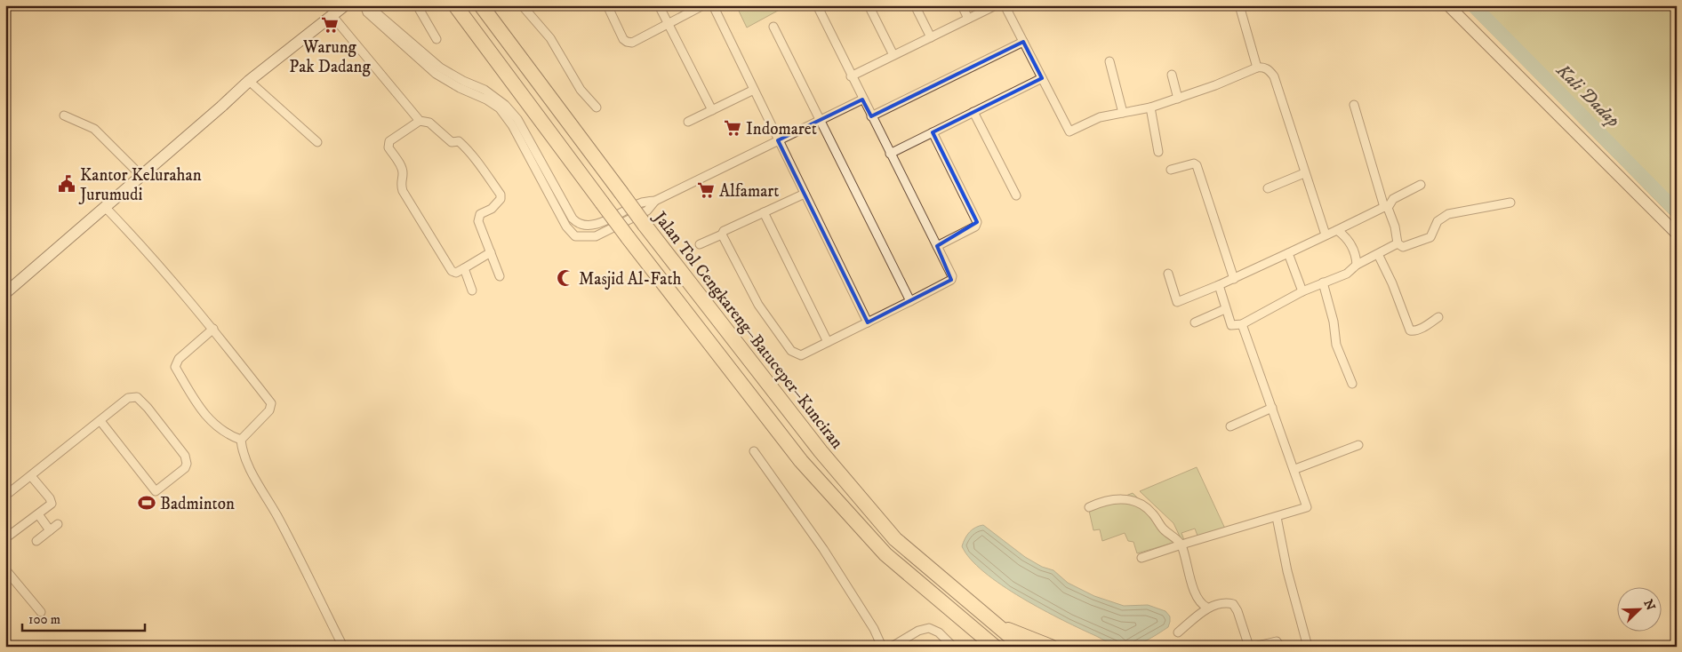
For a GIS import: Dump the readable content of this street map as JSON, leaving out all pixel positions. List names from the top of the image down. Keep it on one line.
{"streets":{"highway":["Jalan Tol Cengkareng–Batuceper–Kunciran"]},"water":["Kali Dadap"],"places":{"supermarket":["Warung Pak Dadang","Indomaret","Alfamart"],"public building":["Kantor Kelurahan Jurumudi"],"mosque":["Masjid Al-Fath"],"sports":["Badminton"]},"scale_bar":"100 m","north":"top right"}
